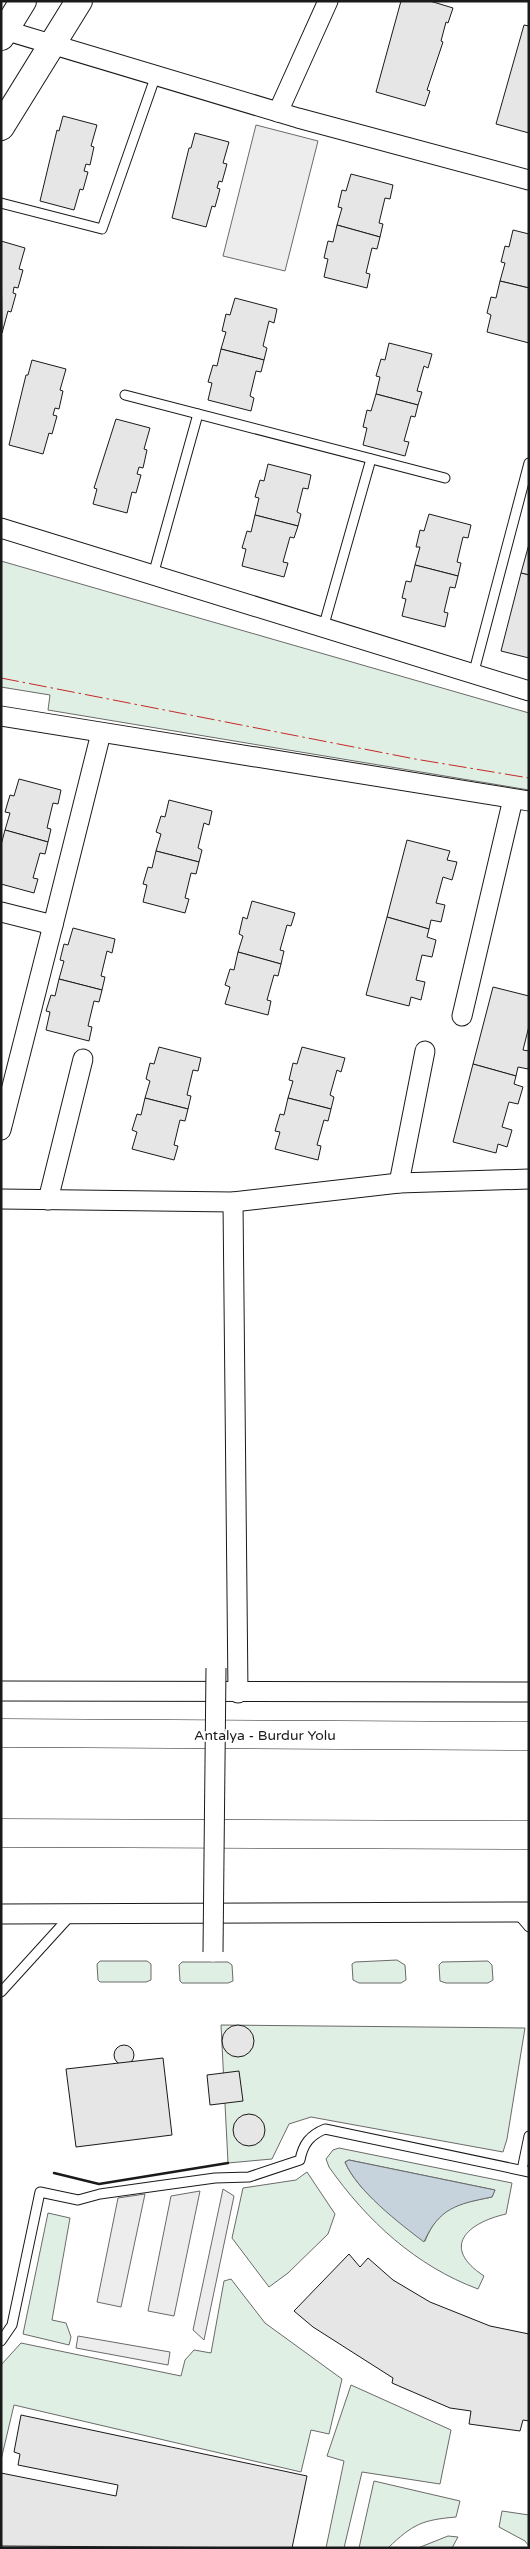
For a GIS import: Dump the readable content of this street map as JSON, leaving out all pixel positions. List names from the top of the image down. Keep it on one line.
{"streets":{"highway":["Antalya - Burdur Yolu"]}}
